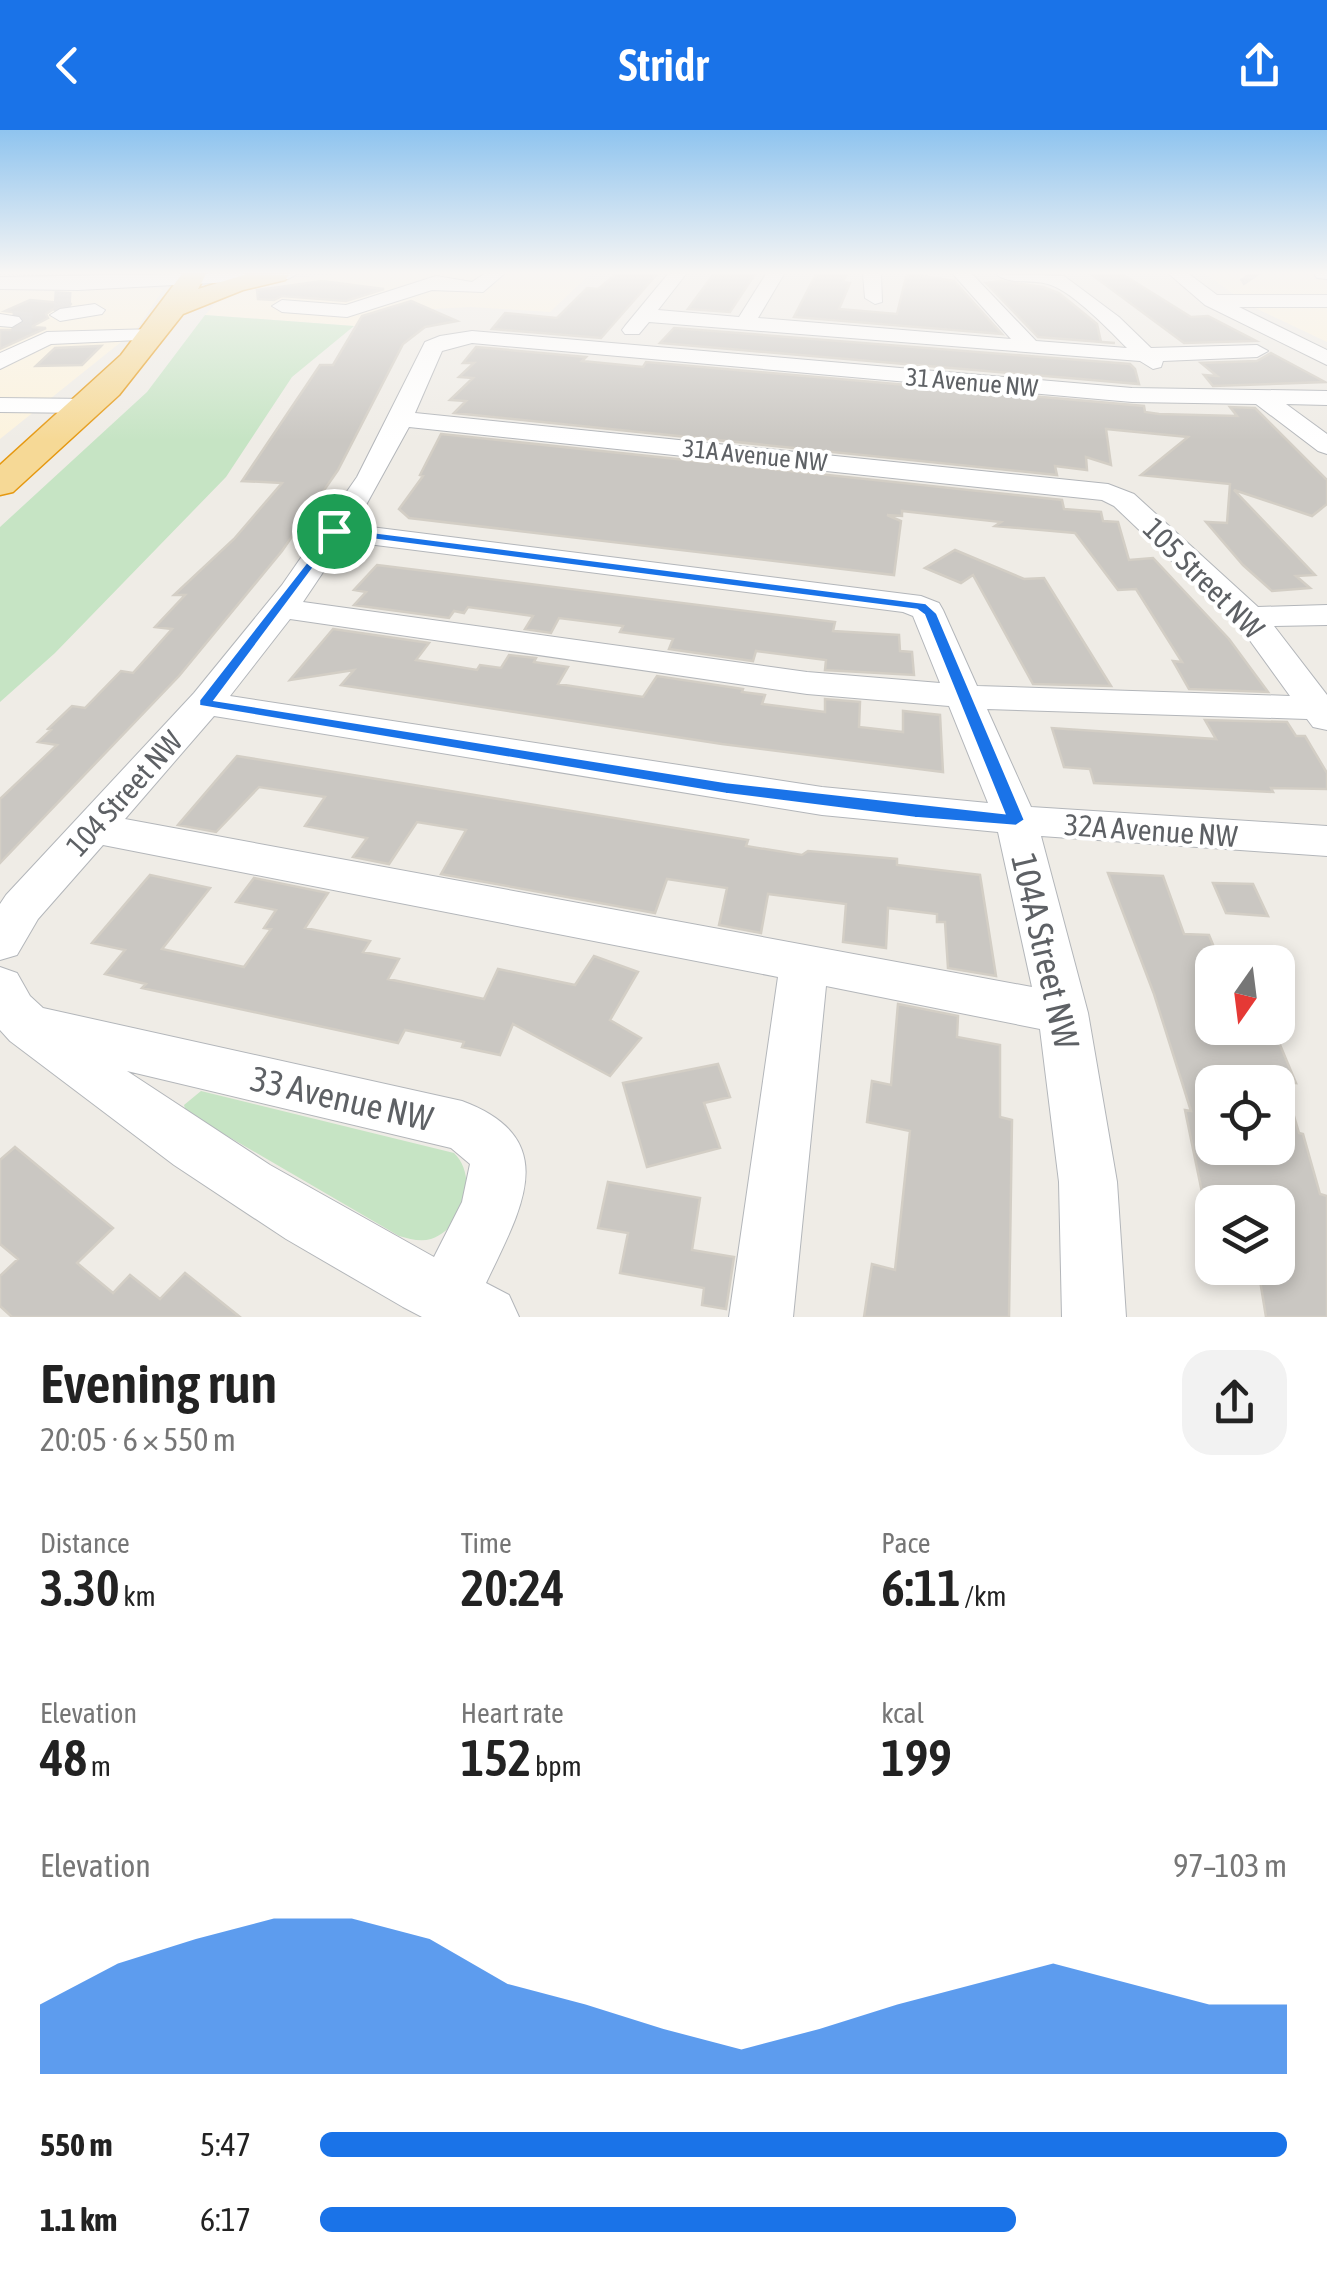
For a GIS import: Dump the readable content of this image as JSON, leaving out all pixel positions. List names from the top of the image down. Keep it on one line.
{"streets":{"street":["31 Avenue NW","31A Avenue NW","105 Street NW","104 Street NW","32A Avenue NW","104A Street NW","33 Avenue NW"]},"crossings":[["31 Avenue NW","104 Street NW"],["31A Avenue NW","105 Street NW"],["31A Avenue NW","104 Street NW"],["104 Street NW","32A Avenue NW"],["104 Street NW","104A Street NW"],["32A Avenue NW","104A Street NW"]],"north":"bottom","page":{"header":"Stridr","heading":["Evening run","20:05 · 6 × 550 m"],"stats":[["Distance","3.30 km"],["Time","20:24"],["Pace","6:11 /km"],["Elevation","48 m"],["Heart rate","152 bpm"],["kcal","199"]],"chart":["Elevation","97–103 m"],"list":[{"name":"550 m","note":"5:47"},{"name":"1.1 km","note":"6:17"}]}}
